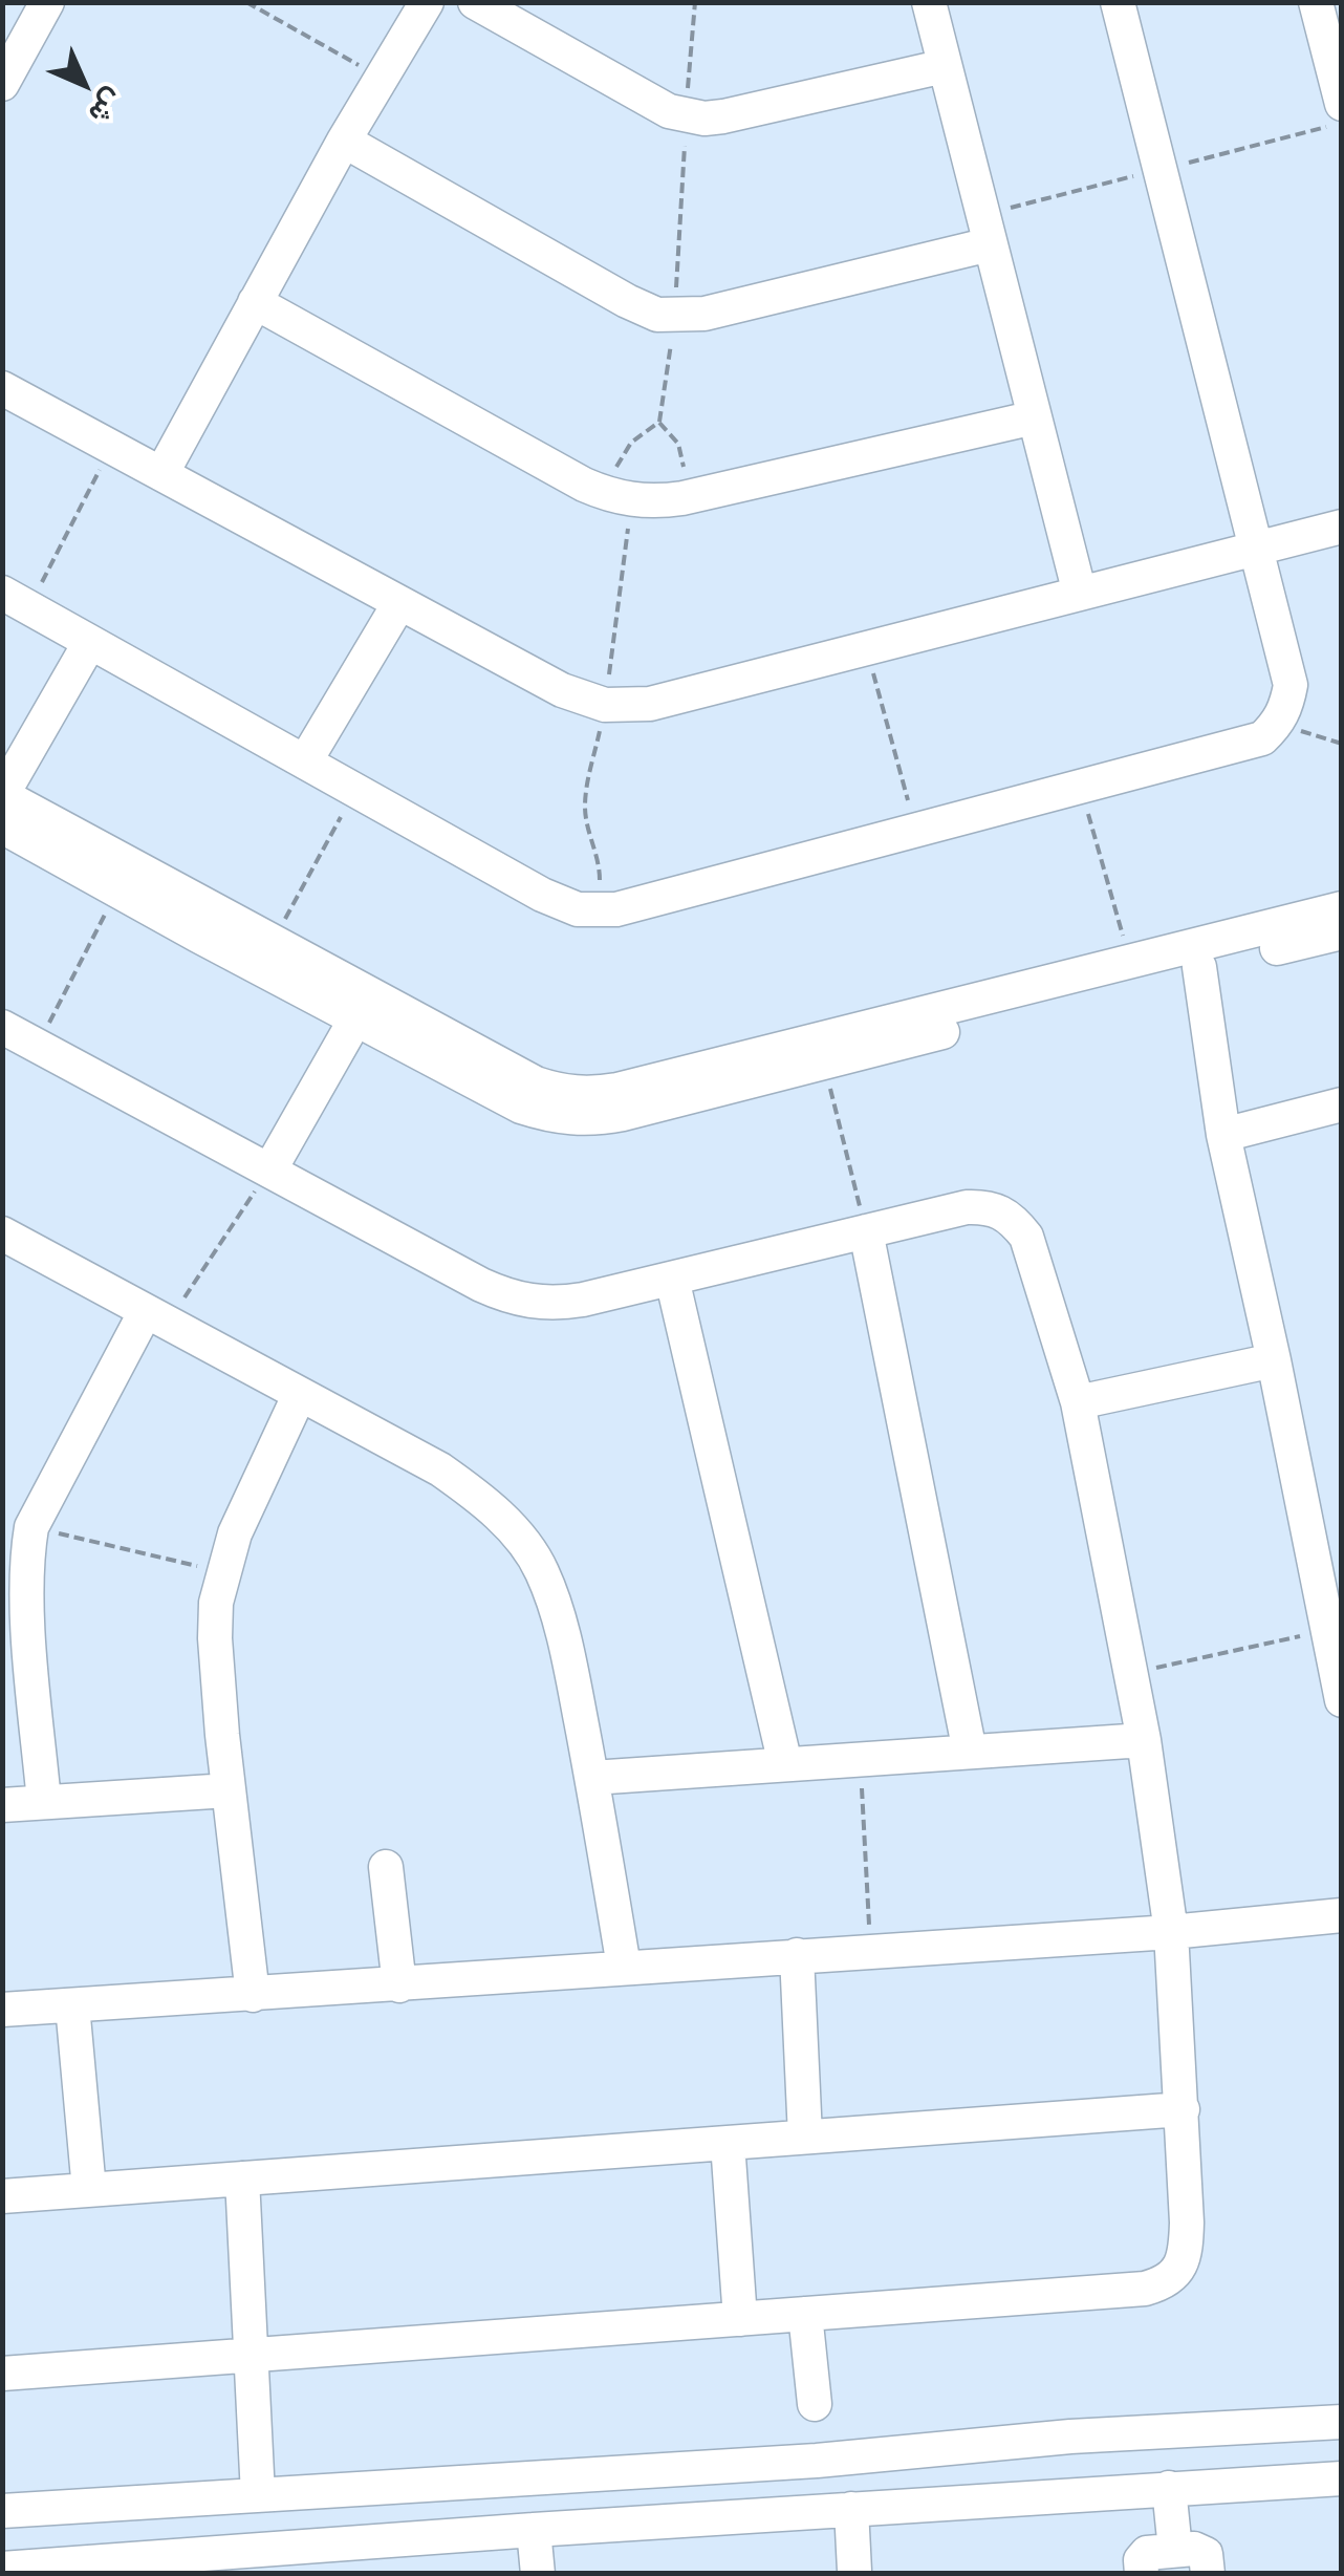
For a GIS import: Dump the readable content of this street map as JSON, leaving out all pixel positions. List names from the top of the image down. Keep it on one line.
{"north":"bottom right"}
